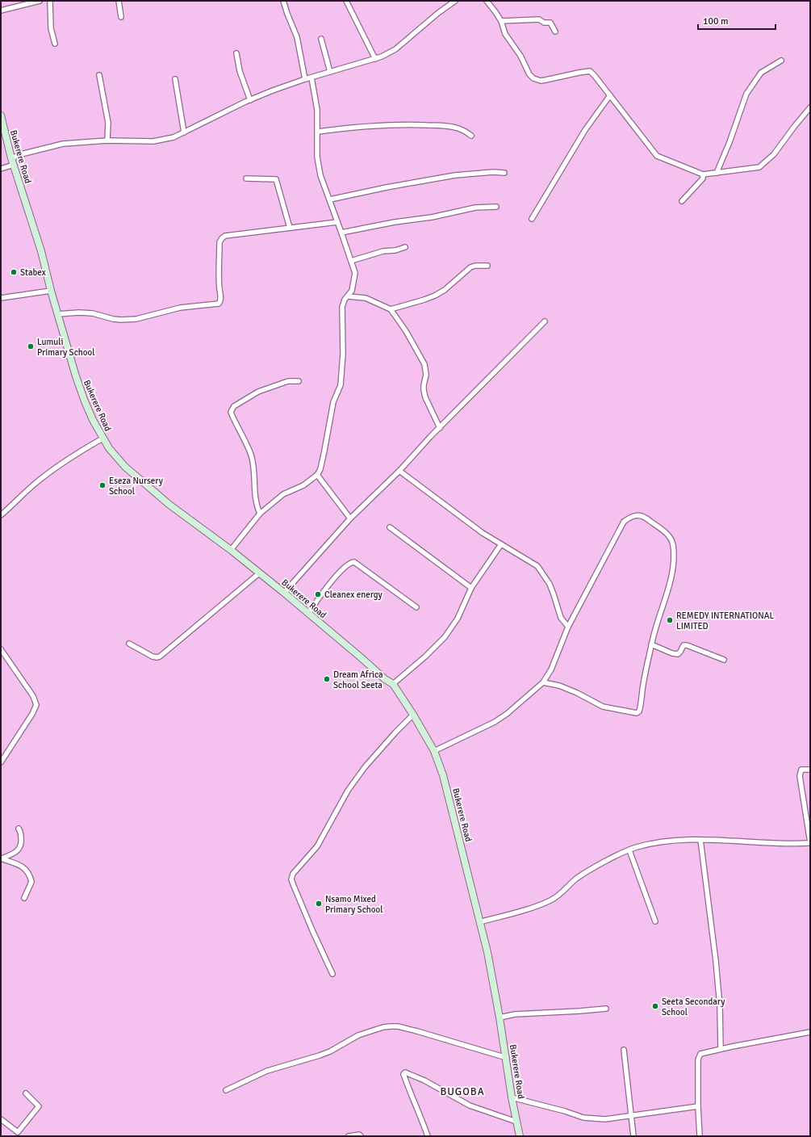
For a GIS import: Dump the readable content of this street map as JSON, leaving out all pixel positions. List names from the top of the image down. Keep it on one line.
{"streets":{"main road":["Bukerere Road"]},"districts":["BUGOBA"],"places":["Stabex","Lumuli Primary School","Eseza Nursery School","Cleanex energy","REMEDY INTERNATIONAL LIMITED","Dream Africa School Seeta","Nsamo Mixed Primary School","Seeta Secondary School"],"scale_bar":"100 m"}
